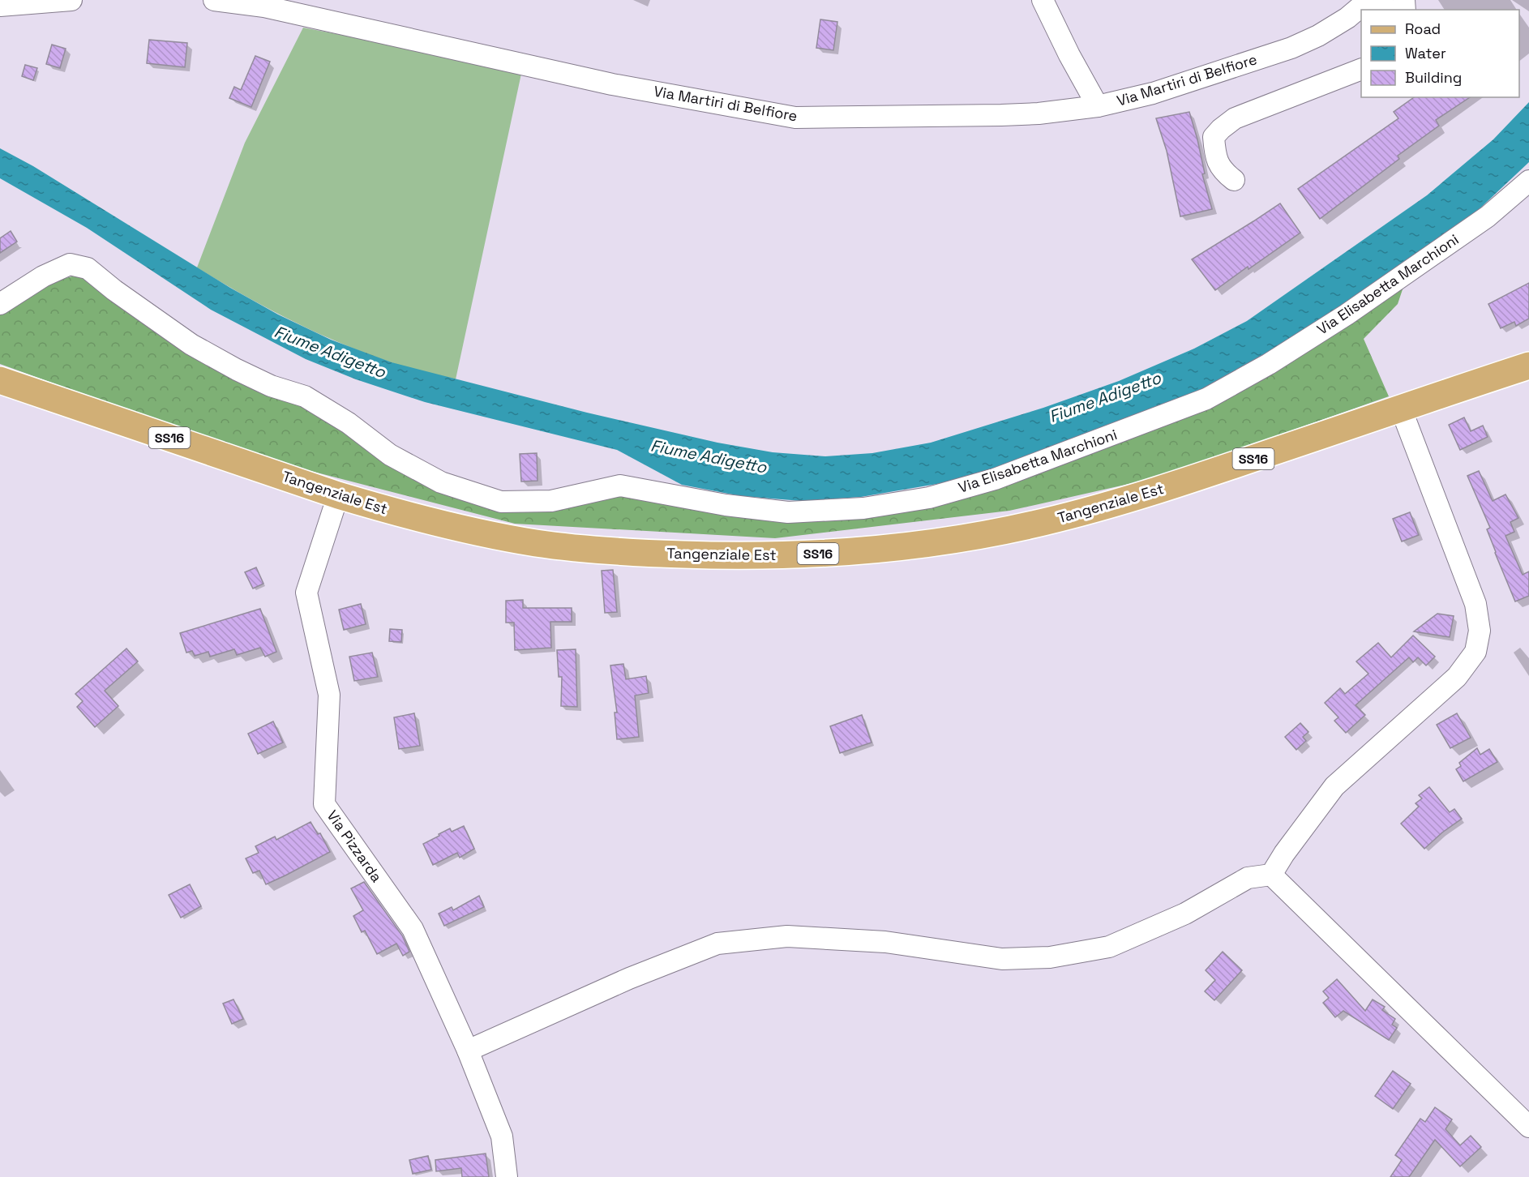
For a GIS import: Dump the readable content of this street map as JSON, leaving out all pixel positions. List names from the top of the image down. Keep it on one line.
{"streets":{"main road":["SS16","Tangenziale Est"],"street":["Via Martiri di Belfiore","Via Elisabetta Marchioni","Via Pizzarda"]},"crossings":[["Tangenziale Est","Via Pizzarda"]],"water":["Fiume Adigetto"],"legend":["Road","Water","Building"]}
